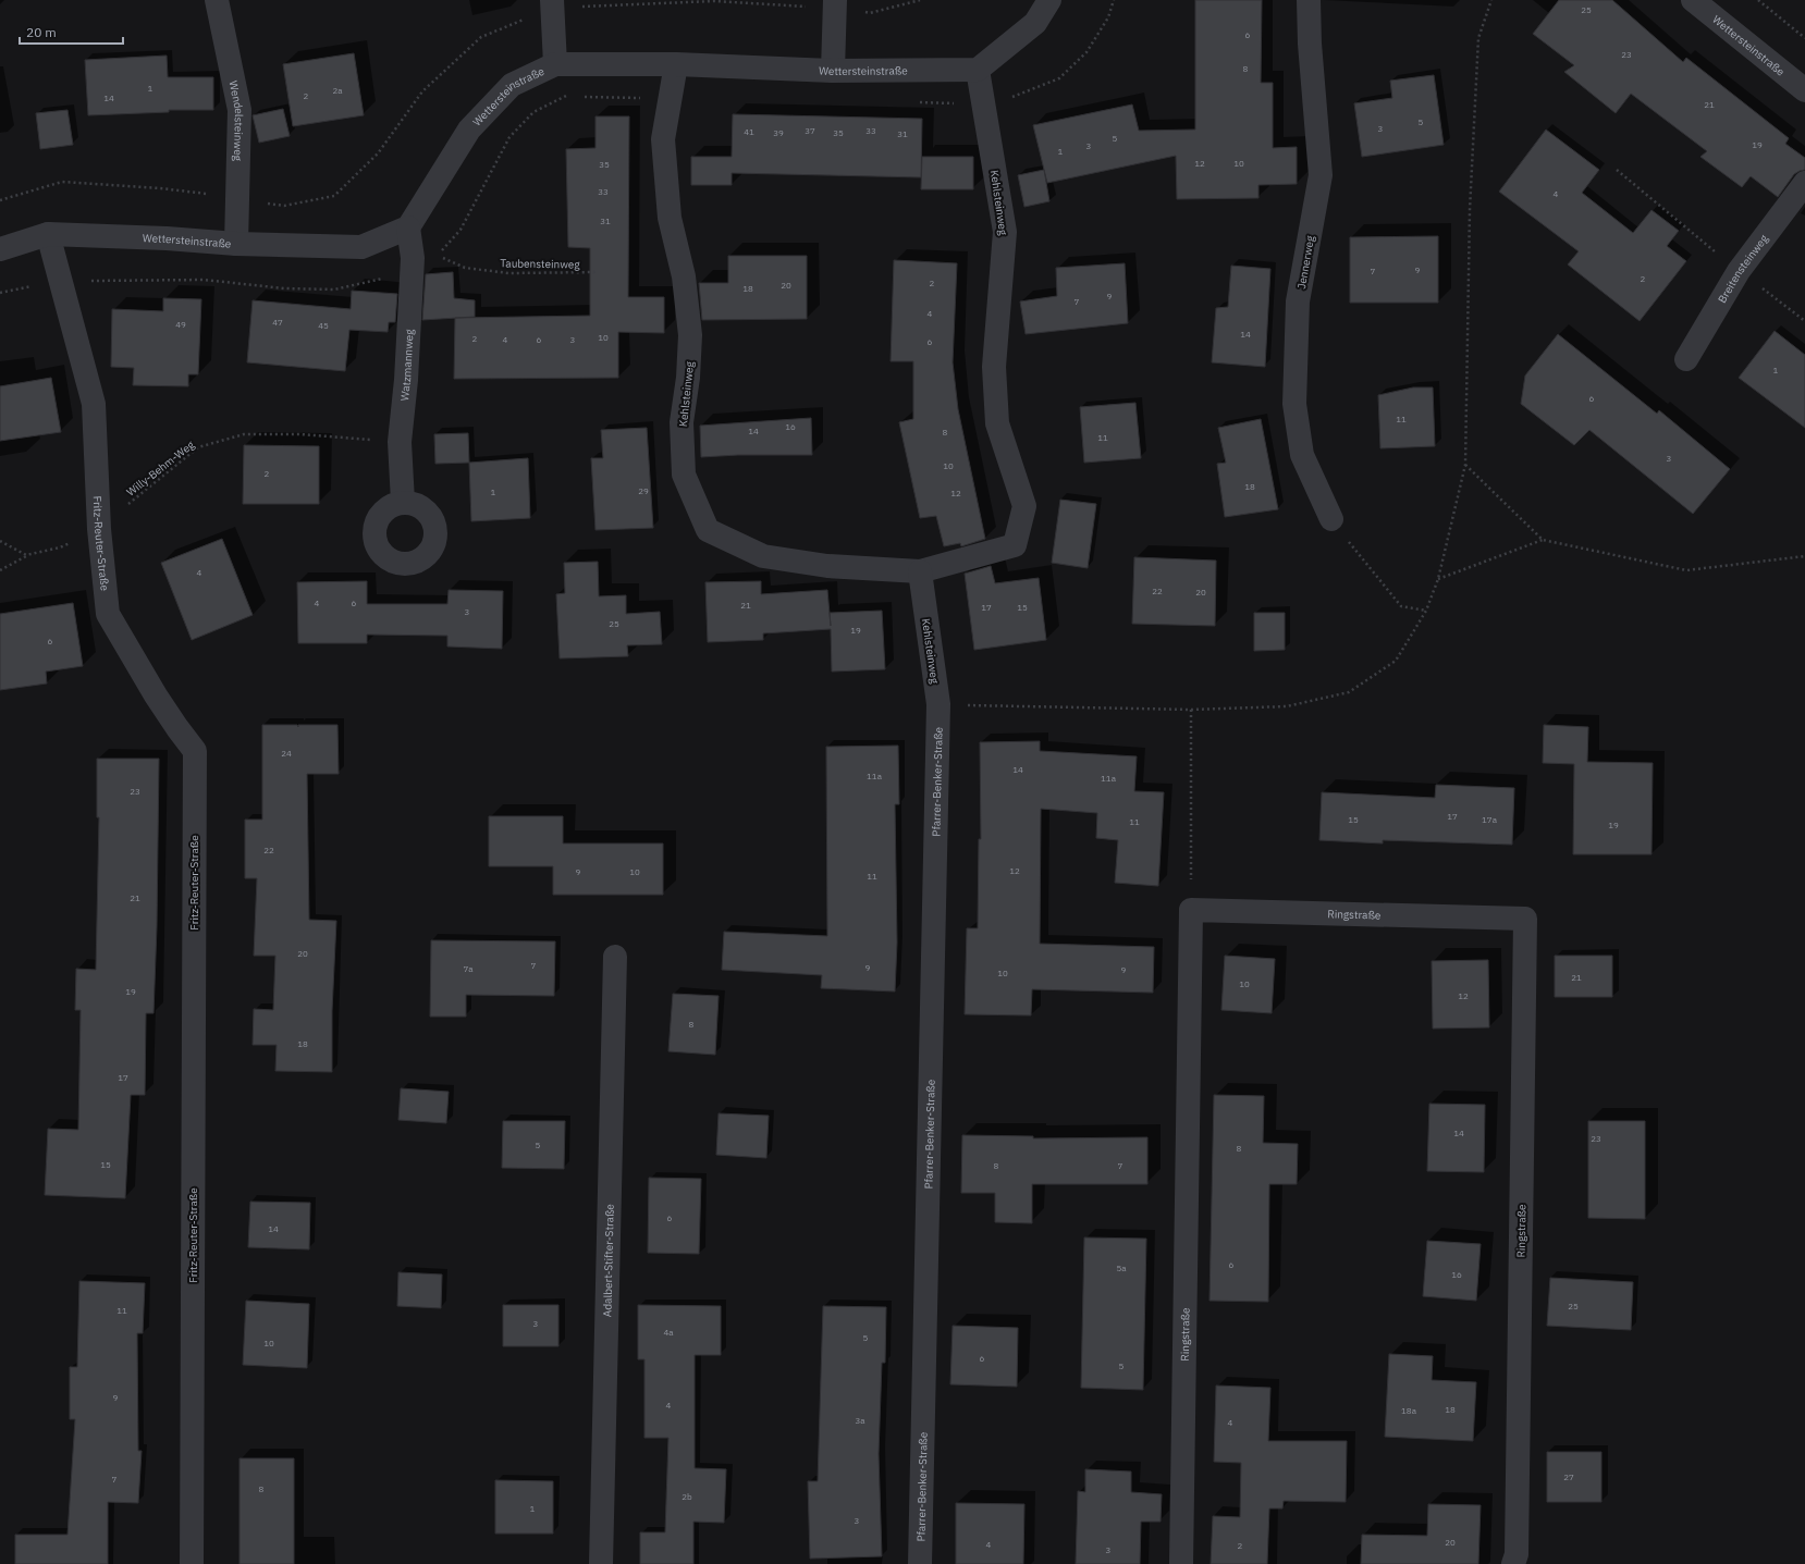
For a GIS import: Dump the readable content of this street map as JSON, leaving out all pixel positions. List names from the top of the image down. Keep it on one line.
{"streets":{"street":["Wettersteinstraße","Wendelsteinweg","Kehlsteinweg","Jennerweg","Breitensteinweg","Watzmannweg","Fritz-Reuter-Straße","Pfarrer-Benker-Straße","Ringstraße","Adalbert-Stifter-Straße"],"path":["Taubensteinweg","Willy-Behm-Weg"]},"crossings":[["Wettersteinstraße","Wendelsteinweg"],["Wettersteinstraße","Kehlsteinweg"],["Wettersteinstraße","Watzmannweg"],["Wettersteinstraße","Fritz-Reuter-Straße"],["Kehlsteinweg","Pfarrer-Benker-Straße"],["Watzmannweg","Willy-Behm-Weg"],["Willy-Behm-Weg","Fritz-Reuter-Straße"]],"house_numbers":["25","6","23","8","1","2a","2","14","21","5","3","37","33","41","39","35","31","5","19","3","1","12","10","35","33","4","31","9","7","2","2","20","18","9","7","4","47","49","45","14","10","2","4","6","3","6","1","6","11","16","14","8","11","3","10","2","18","29","1","12","4","22","20","4","6","21","17","15","3","25","19","6","24","14","11a","11a","23","17","15","17a","11","19","22","12","9","10","11","21","20","7","9","7a","9","10","21","10","19","12","8","18","17","14","23","5","8","15","8","7","6","14","6","5a","16","25","11","3","4a","5","10","6","5","9","4","18","18a","3a","4","27","7","8","2b","1","3","20","4","2","3"],"scale_bar":"20 m"}
